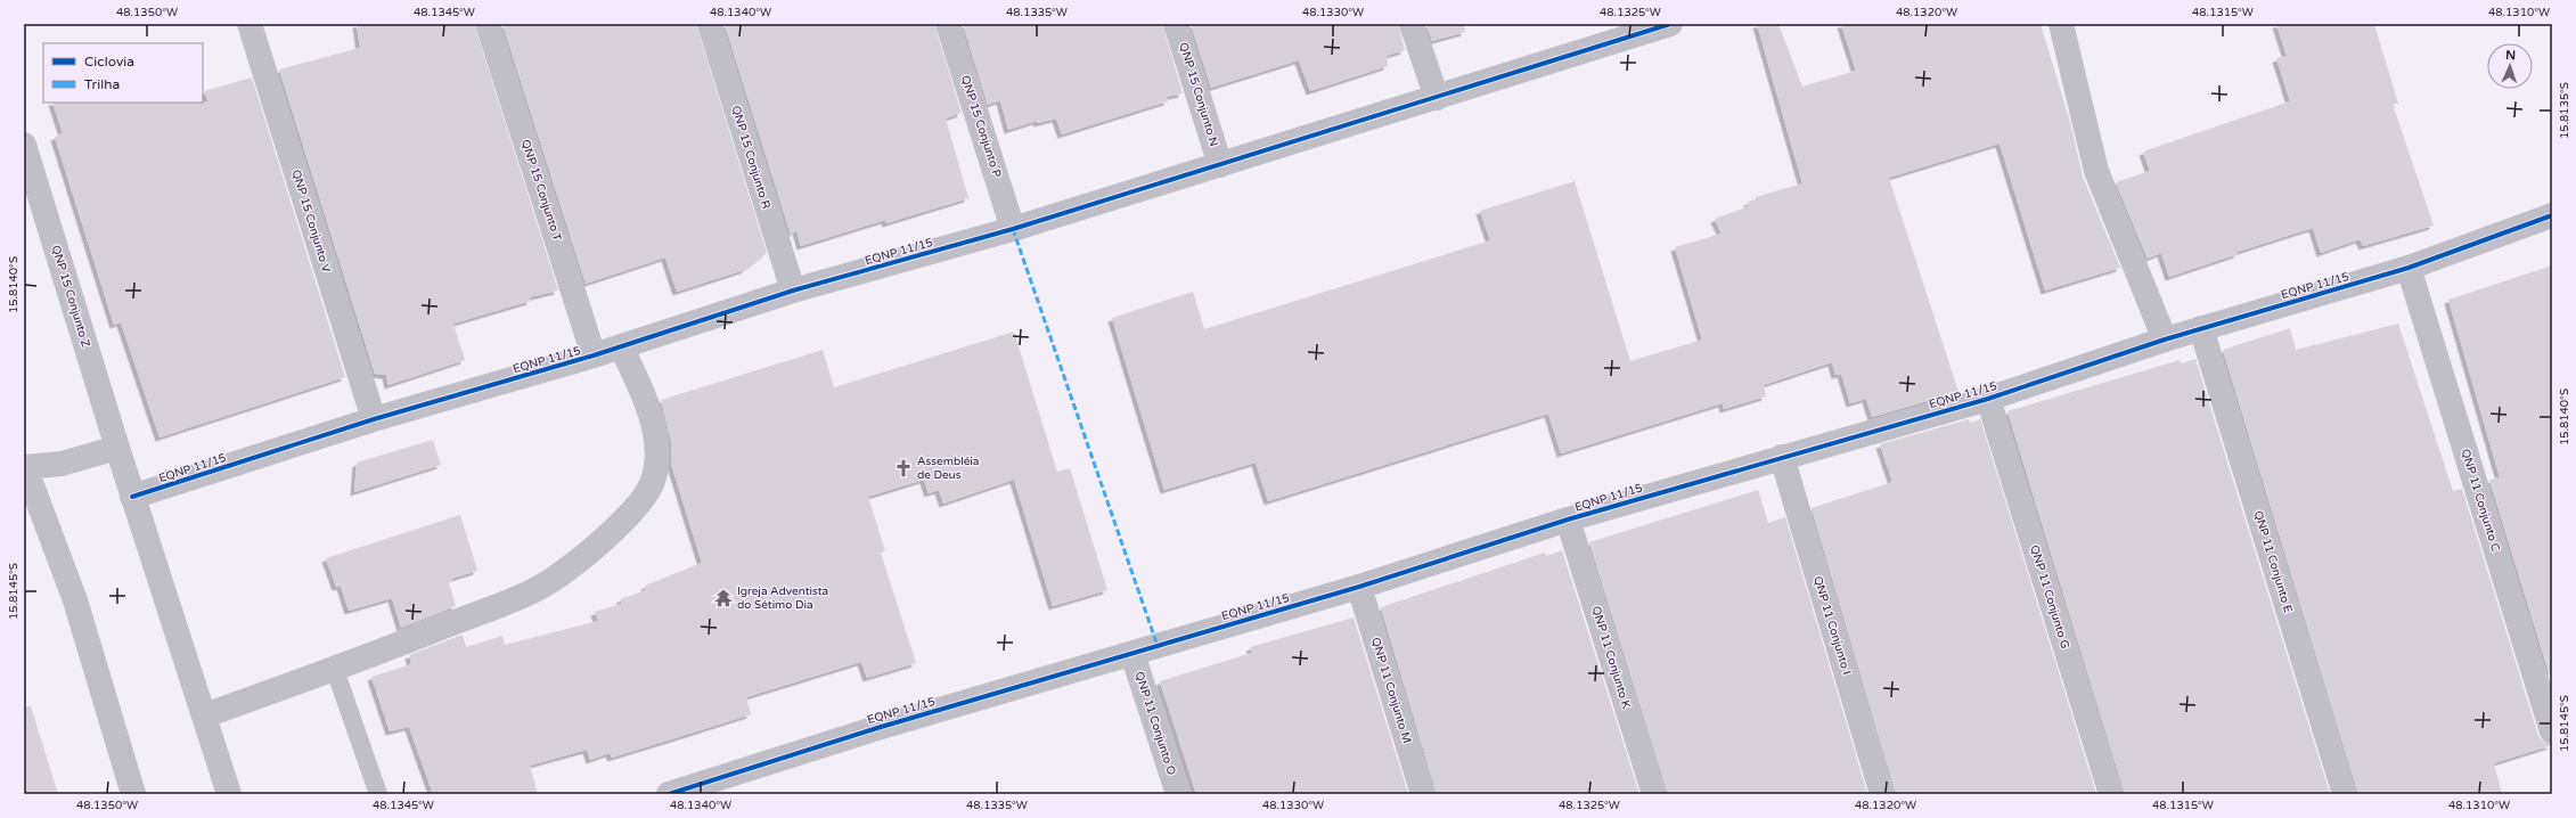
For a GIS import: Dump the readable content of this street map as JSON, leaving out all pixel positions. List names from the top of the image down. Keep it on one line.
{"streets":{"street":["QNP 15 Conjunto N","QNP 15 Conjunto P","QNP 15 Conjunto R","QNP 15 Conjunto T","QNP 15 Conjunto V","EQNP 11/15","QNP 15 Conjunto Z","QNP 11 Conjunto C","QNP 11 Conjunto E","QNP 11 Conjunto G","QNP 11 Conjunto I","QNP 11 Conjunto K","QNP 11 Conjunto M","QNP 11 Conjunto O"]},"crossings":[["QNP 15 Conjunto N","EQNP 11/15"],["QNP 15 Conjunto P","EQNP 11/15"],["QNP 15 Conjunto R","EQNP 11/15"],["QNP 15 Conjunto T","EQNP 11/15"],["QNP 15 Conjunto V","EQNP 11/15"],["EQNP 11/15","QNP 15 Conjunto Z"],["EQNP 11/15","QNP 11 Conjunto C"],["EQNP 11/15","QNP 11 Conjunto E"],["EQNP 11/15","QNP 11 Conjunto G"],["EQNP 11/15","QNP 11 Conjunto I"],["EQNP 11/15","QNP 11 Conjunto K"],["EQNP 11/15","QNP 11 Conjunto M"],["EQNP 11/15","QNP 11 Conjunto O"]],"places":{"church":["Assembléia de Deus"],"temple":["Igreja Adventista do Sétimo Dia"]},"legend":["Ciclovia","Trilha"],"north":"top","coordinates":["48.1350°W","48.1345°W","48.1340°W","48.1335°W","48.1330°W","48.1325°W","48.1320°W","48.1315°W","48.1310°W","15.8135°S","15.8140°S","15.8145°S"]}
